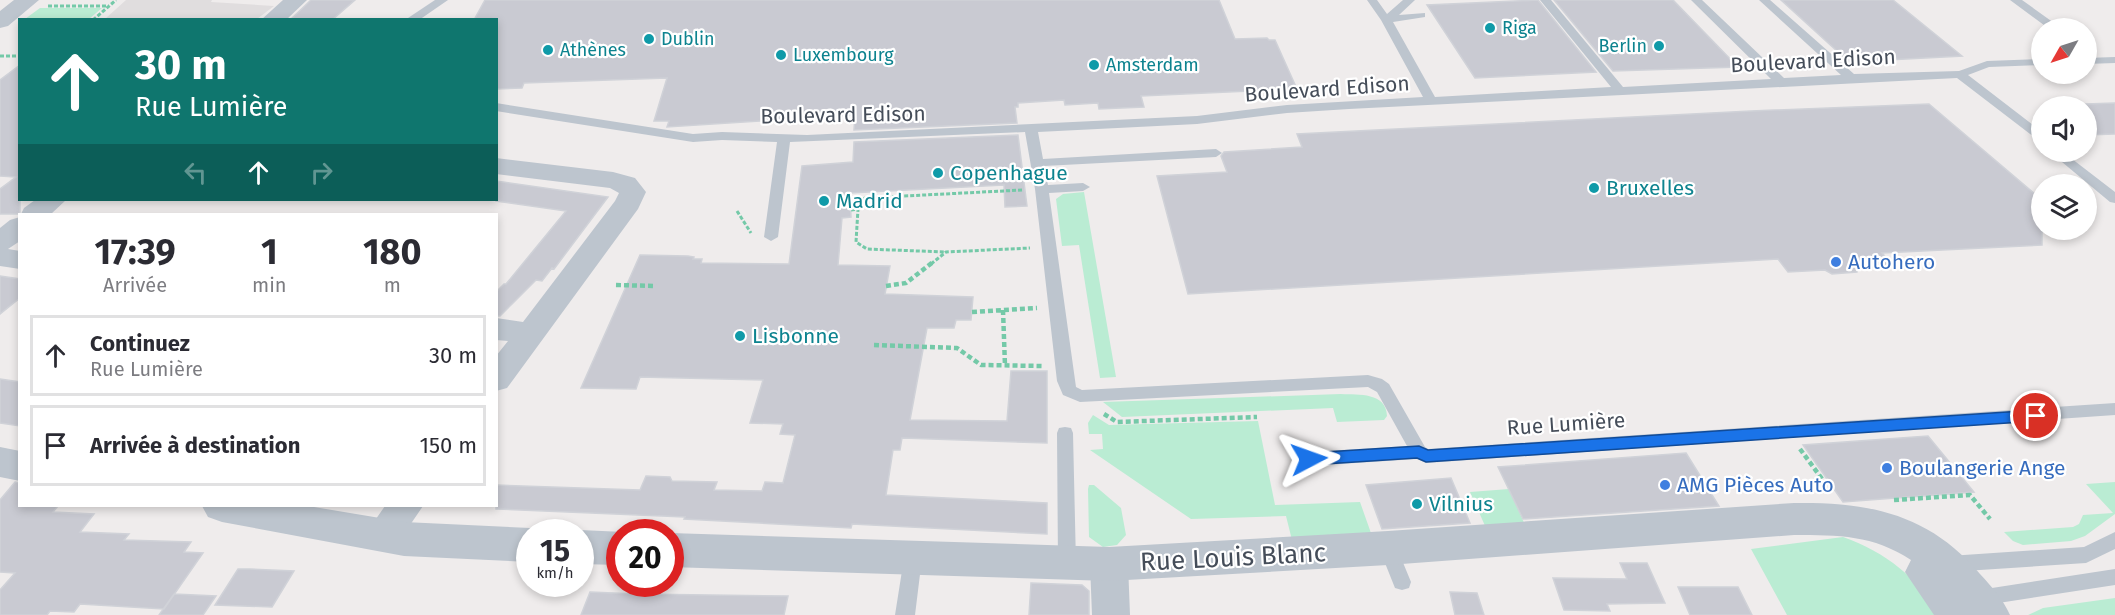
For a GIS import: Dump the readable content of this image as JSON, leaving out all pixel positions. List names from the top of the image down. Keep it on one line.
{"streets":{"street":["Rue Louis Blanc"],"lane":["Boulevard Edison","Rue Lumière"]},"places":["Riga","Dublin","Berlin","Athènes","Luxembourg","Amsterdam","Copenhague","Bruxelles","Madrid","Autohero","Lisbonne","Boulangerie Ange","AMG Pièces Auto","Vilnius"],"north":"bottom left","page":{"turn":["30 m","Rue Lumière"],"eta":["17:39","Arrivée","1","min","180","m"],"list":[{"name":"Continuez","note":"Rue Lumière","value":"30 m"},{"name":"Arrivée à destination","value":"150 m"}],"speed":"15 km/h","limit":"20"}}
